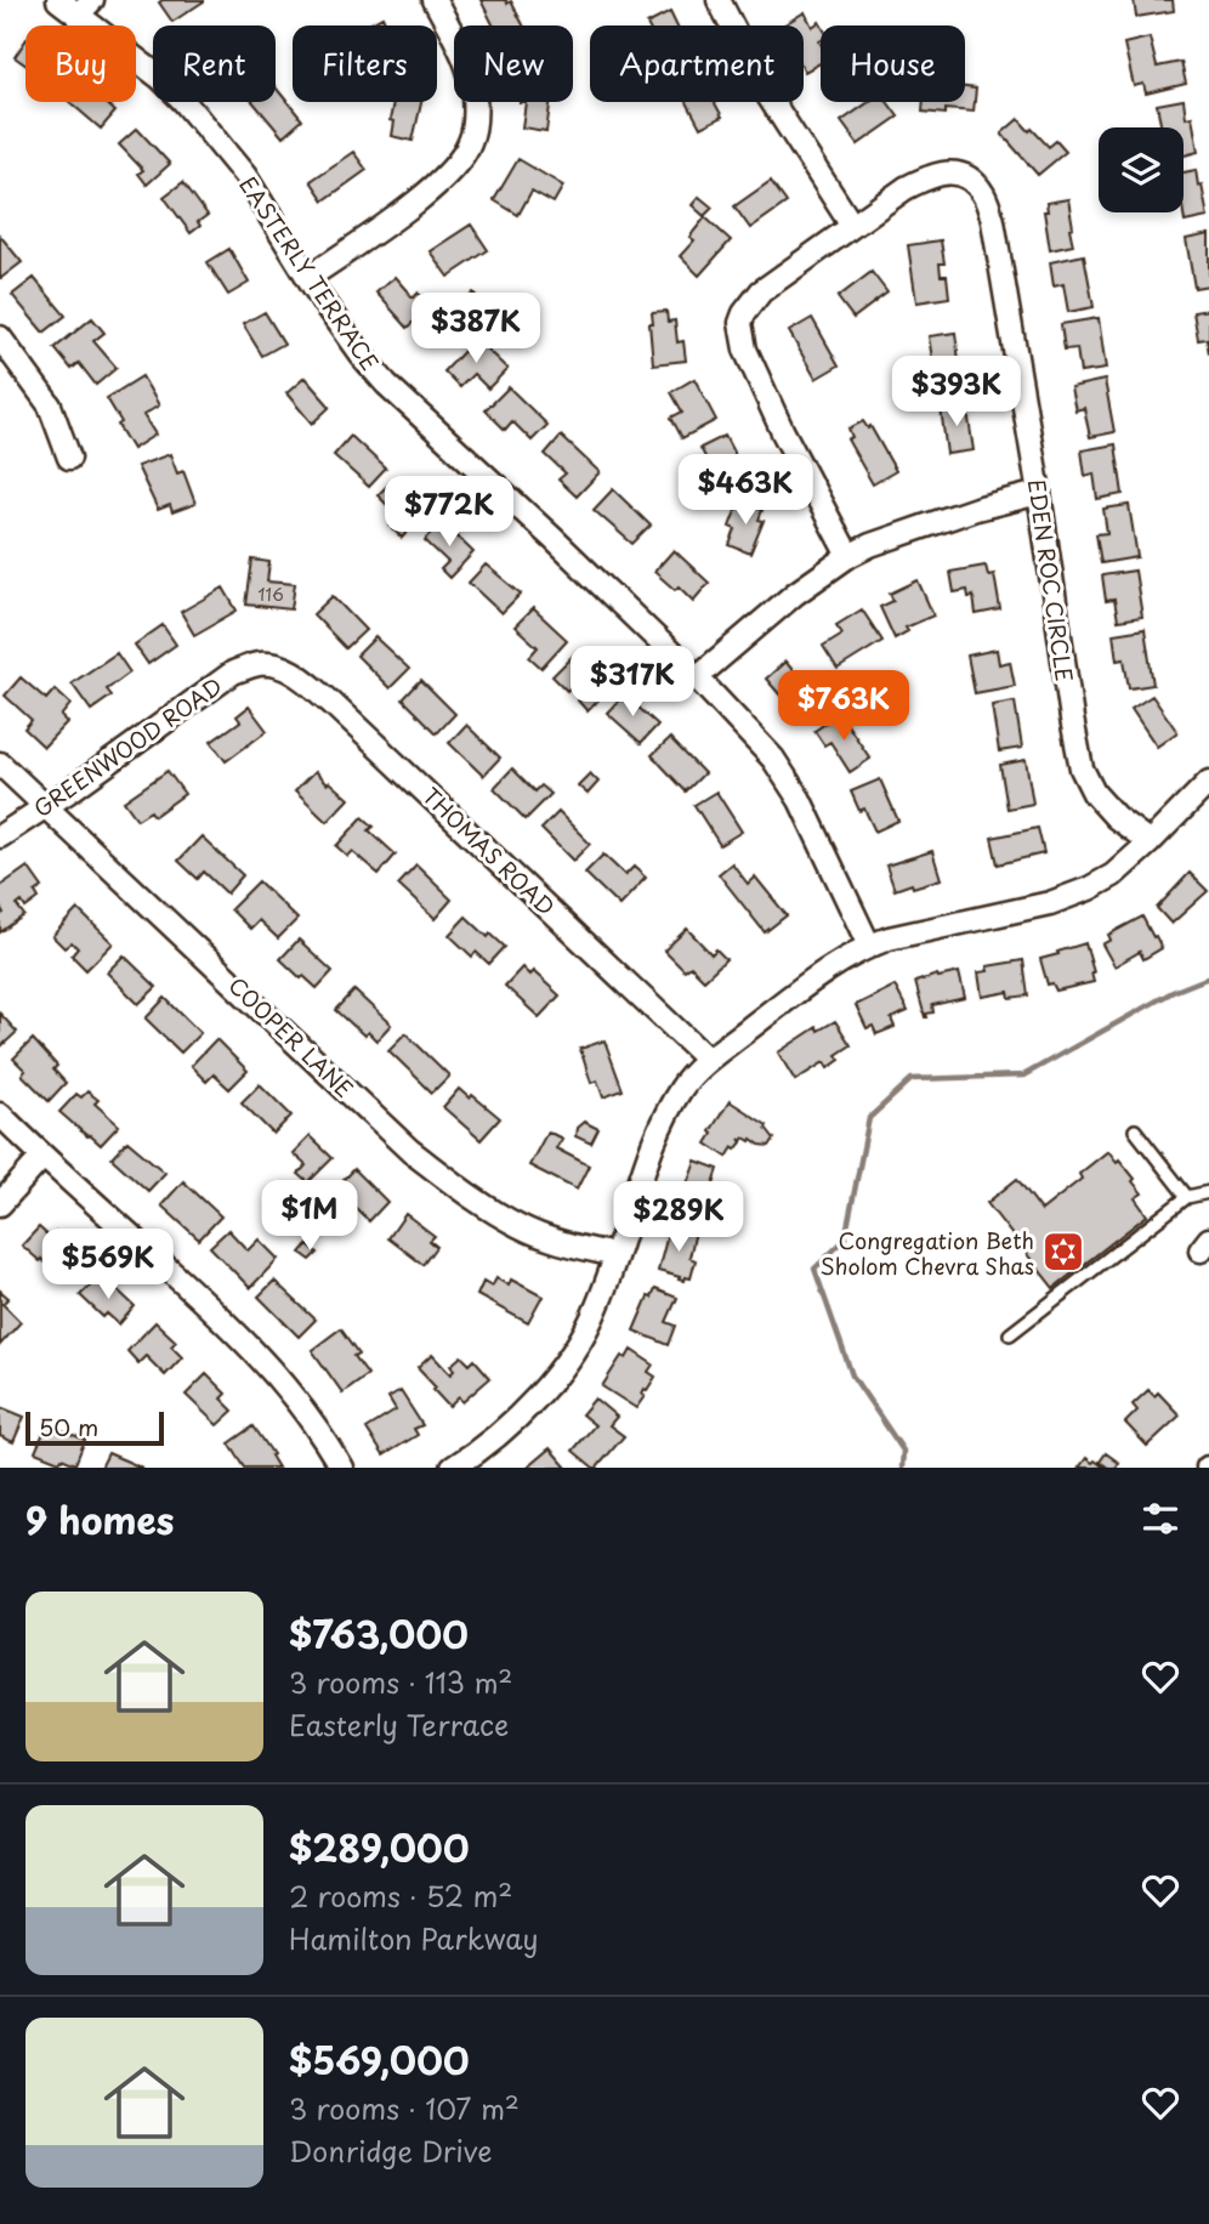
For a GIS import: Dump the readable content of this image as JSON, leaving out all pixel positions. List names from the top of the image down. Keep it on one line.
{"streets":{"street":["EASTERLY TERRACE","EDEN ROC CIRCLE","GREENWOOD ROAD","THOMAS ROAD","COOPER LANE"]},"crossings":[["GREENWOOD ROAD","THOMAS ROAD"],["GREENWOOD ROAD","COOPER LANE"]],"places":{"synagogue":["Congregation Beth Sholom Chevra Shas"]},"house_numbers":["116"],"scale_bar":"50 m","page":{"chip":["Buy","Rent","Filters","New","Apartment","House"],"price":["$387K","$393K","$463K","$772K","$317K","$763K","$1M","$289K","$569K"],"scale":"50 m","heading":"9 homes","list":[{"name":"$763,000","note":"3 rooms · 113 m² · Easterly Terrace"},{"name":"$289,000","note":"2 rooms · 52 m² · Hamilton Parkway"},{"name":"$569,000","note":"3 rooms · 107 m² · Donridge Drive"}]}}
